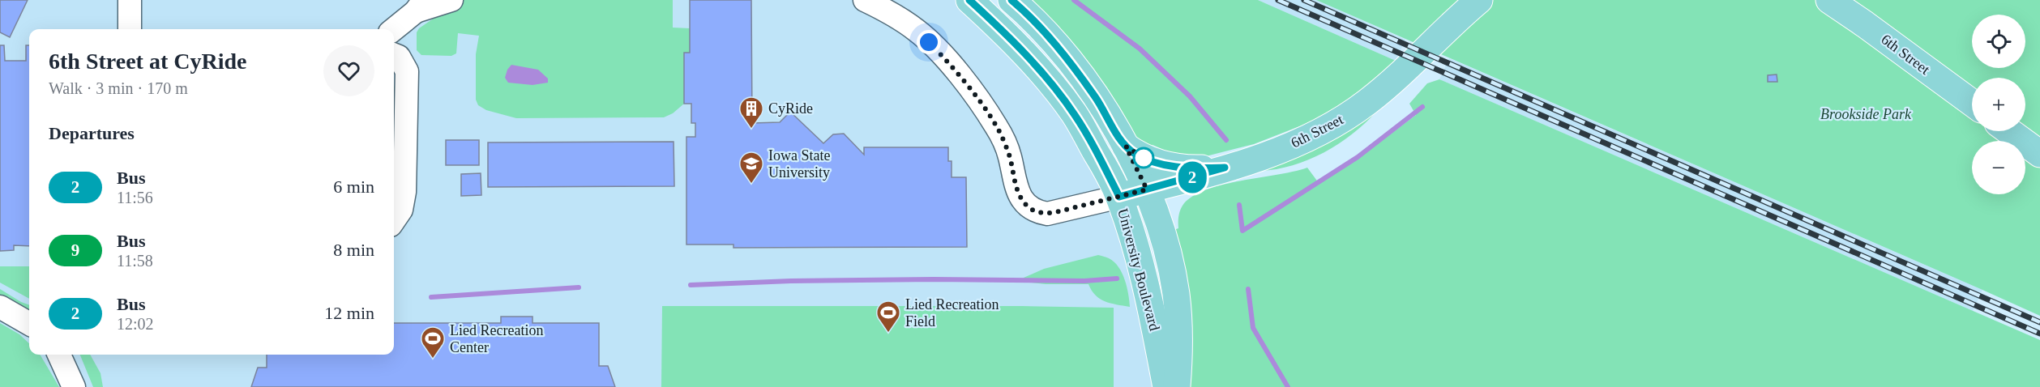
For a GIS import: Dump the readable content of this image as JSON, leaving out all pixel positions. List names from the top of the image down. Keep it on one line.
{"streets":{"main road":["6th Street","University Boulevard"]},"crossings":[["6th Street","University Boulevard"]],"parks":["Brookside Park"],"places":{"building":["CyRide"],"school or university":["Iowa State University"],"sports":["Lied Recreation Field","Lied Recreation Center"]},"lines":["bus line 2"],"page":{"on_map":"2","map_buttons":["+","−"],"heading":[["6th Street at CyRide","Walk · 3 min · 170 m"],"Departures"],"list":[{"mark":"2","name":"Bus","note":"11:56","value":"6 min"},{"mark":"9","name":"Bus","note":"11:58","value":"8 min"},{"mark":"2","name":"Bus","note":"12:02","value":"12 min"}]}}
